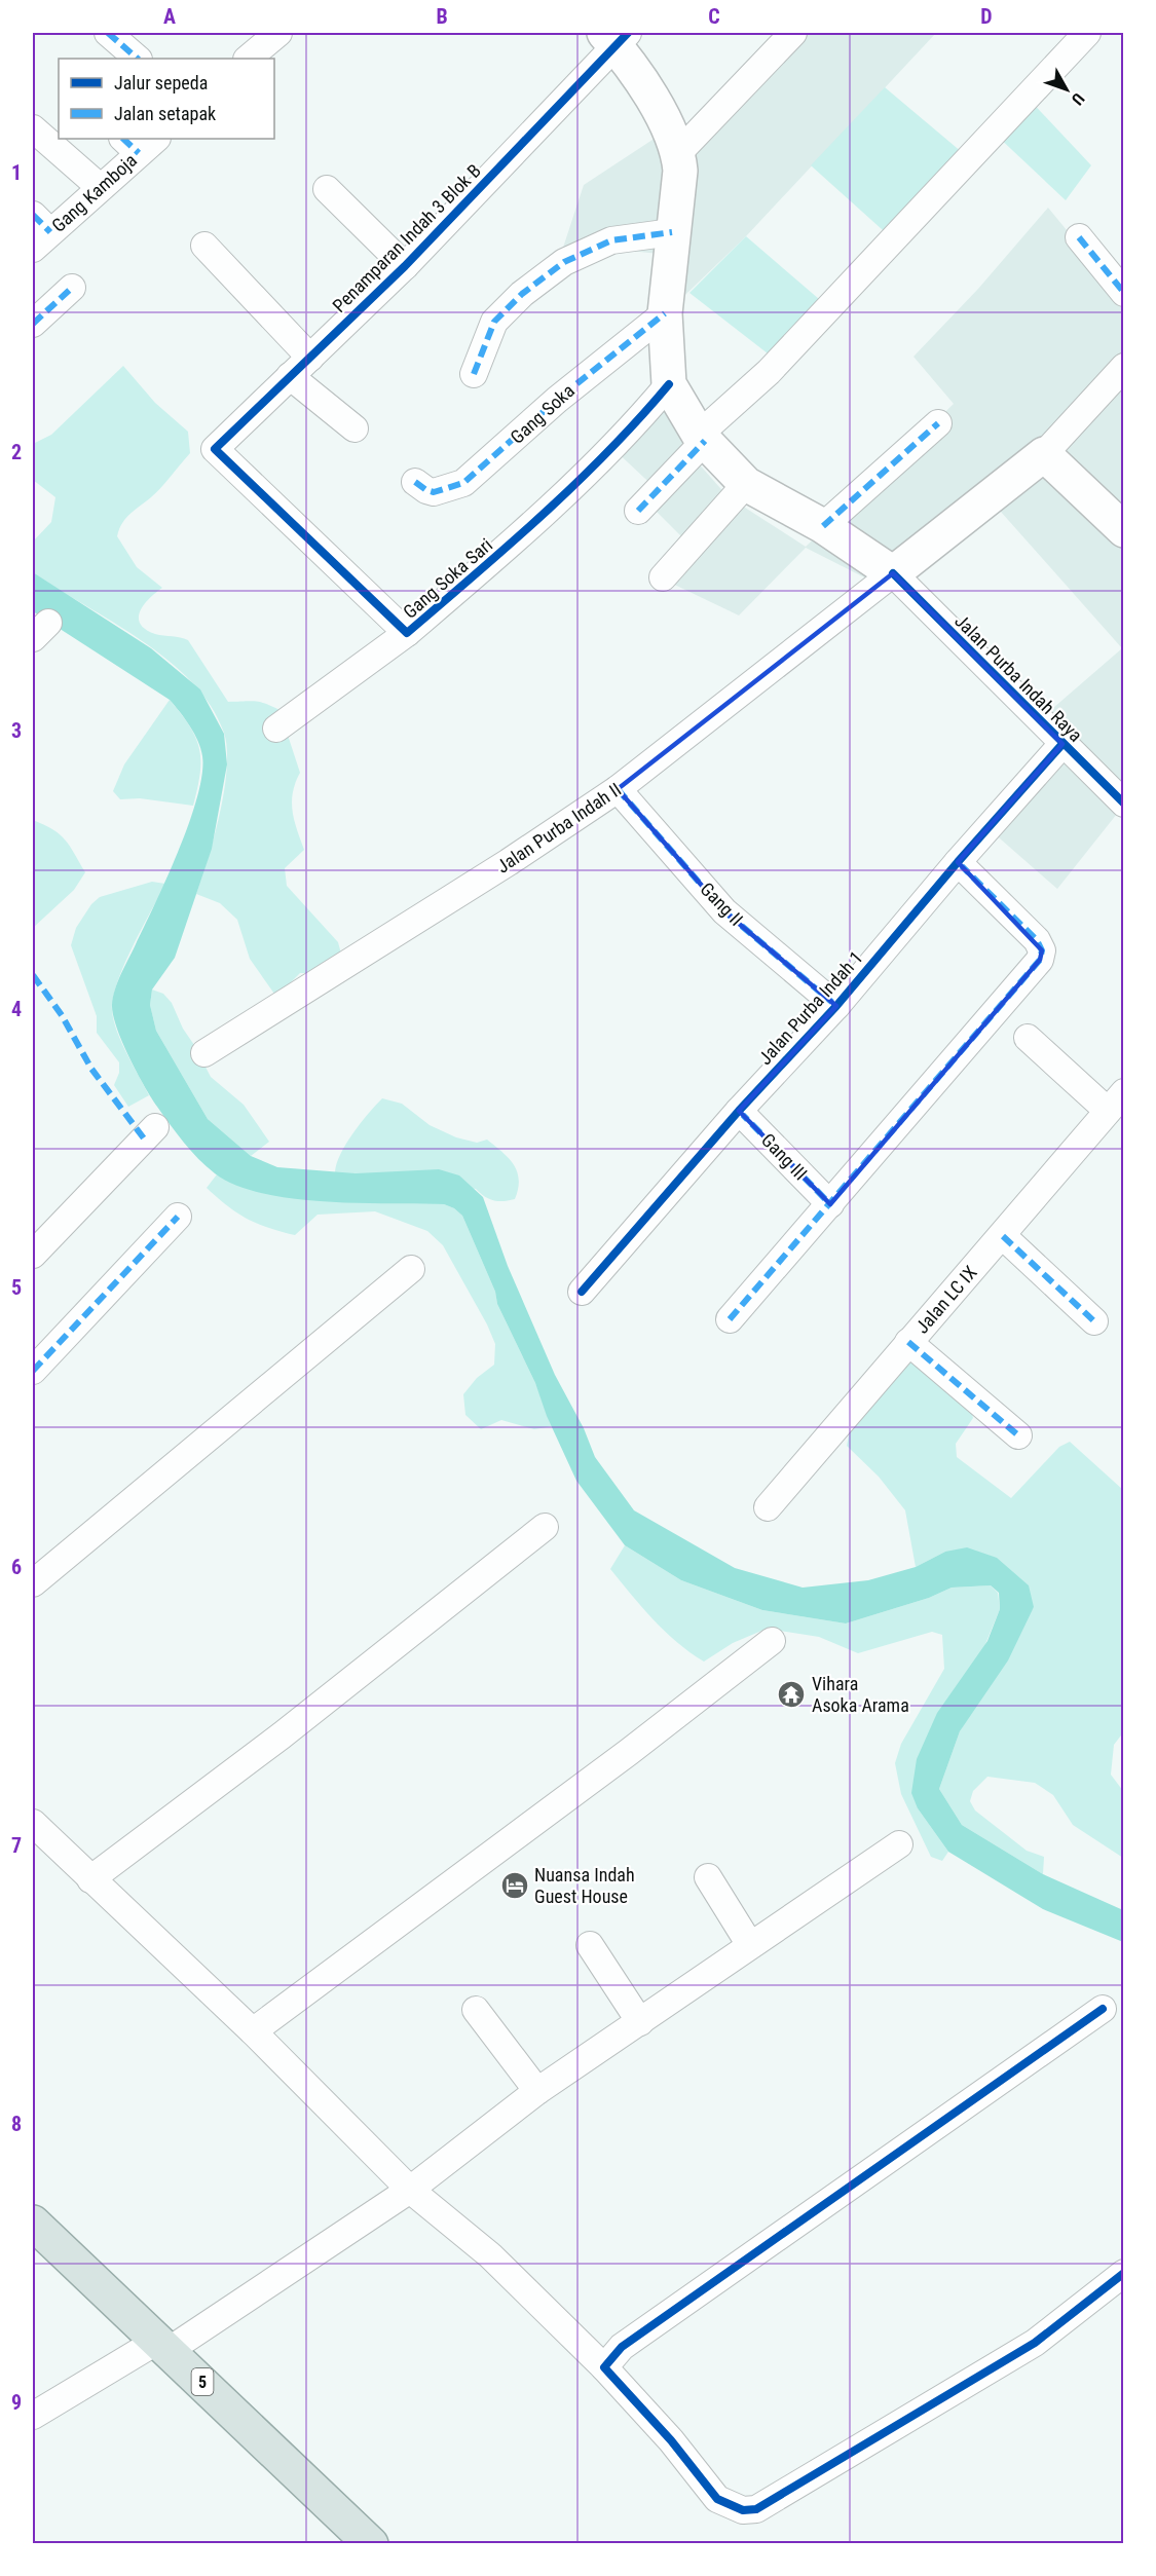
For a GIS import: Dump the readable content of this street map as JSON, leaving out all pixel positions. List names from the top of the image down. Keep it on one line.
{"streets":{"highway":["5"],"street":["Gang Kamboja","Penamparan Indah 3 Blok B","Gang Soka","Gang Soka Sari","Jalan Purba Indah Raya","Jalan Purba Indah II","Gang II","Jalan Purba Indah 1","Gang III","Jalan LC IX"]},"crossings":[["Penamparan Indah 3 Blok B","Gang Soka Sari"],["Jalan Purba Indah Raya","Jalan Purba Indah II"],["Jalan Purba Indah Raya","Jalan Purba Indah 1"],["Jalan Purba Indah II","Gang II"],["Gang II","Jalan Purba Indah 1"],["Jalan Purba Indah 1","Gang III"]],"places":{"temple":["Vihara Asoka Arama"],"hotel":["Nuansa Indah Guest House"]},"legend":["Jalur sepeda","Jalan setapak"],"north":"bottom right","grid":{"columns":["A","B","C","D"],"rows":["1","2","3","4","5","6","7","8","9"]}}
